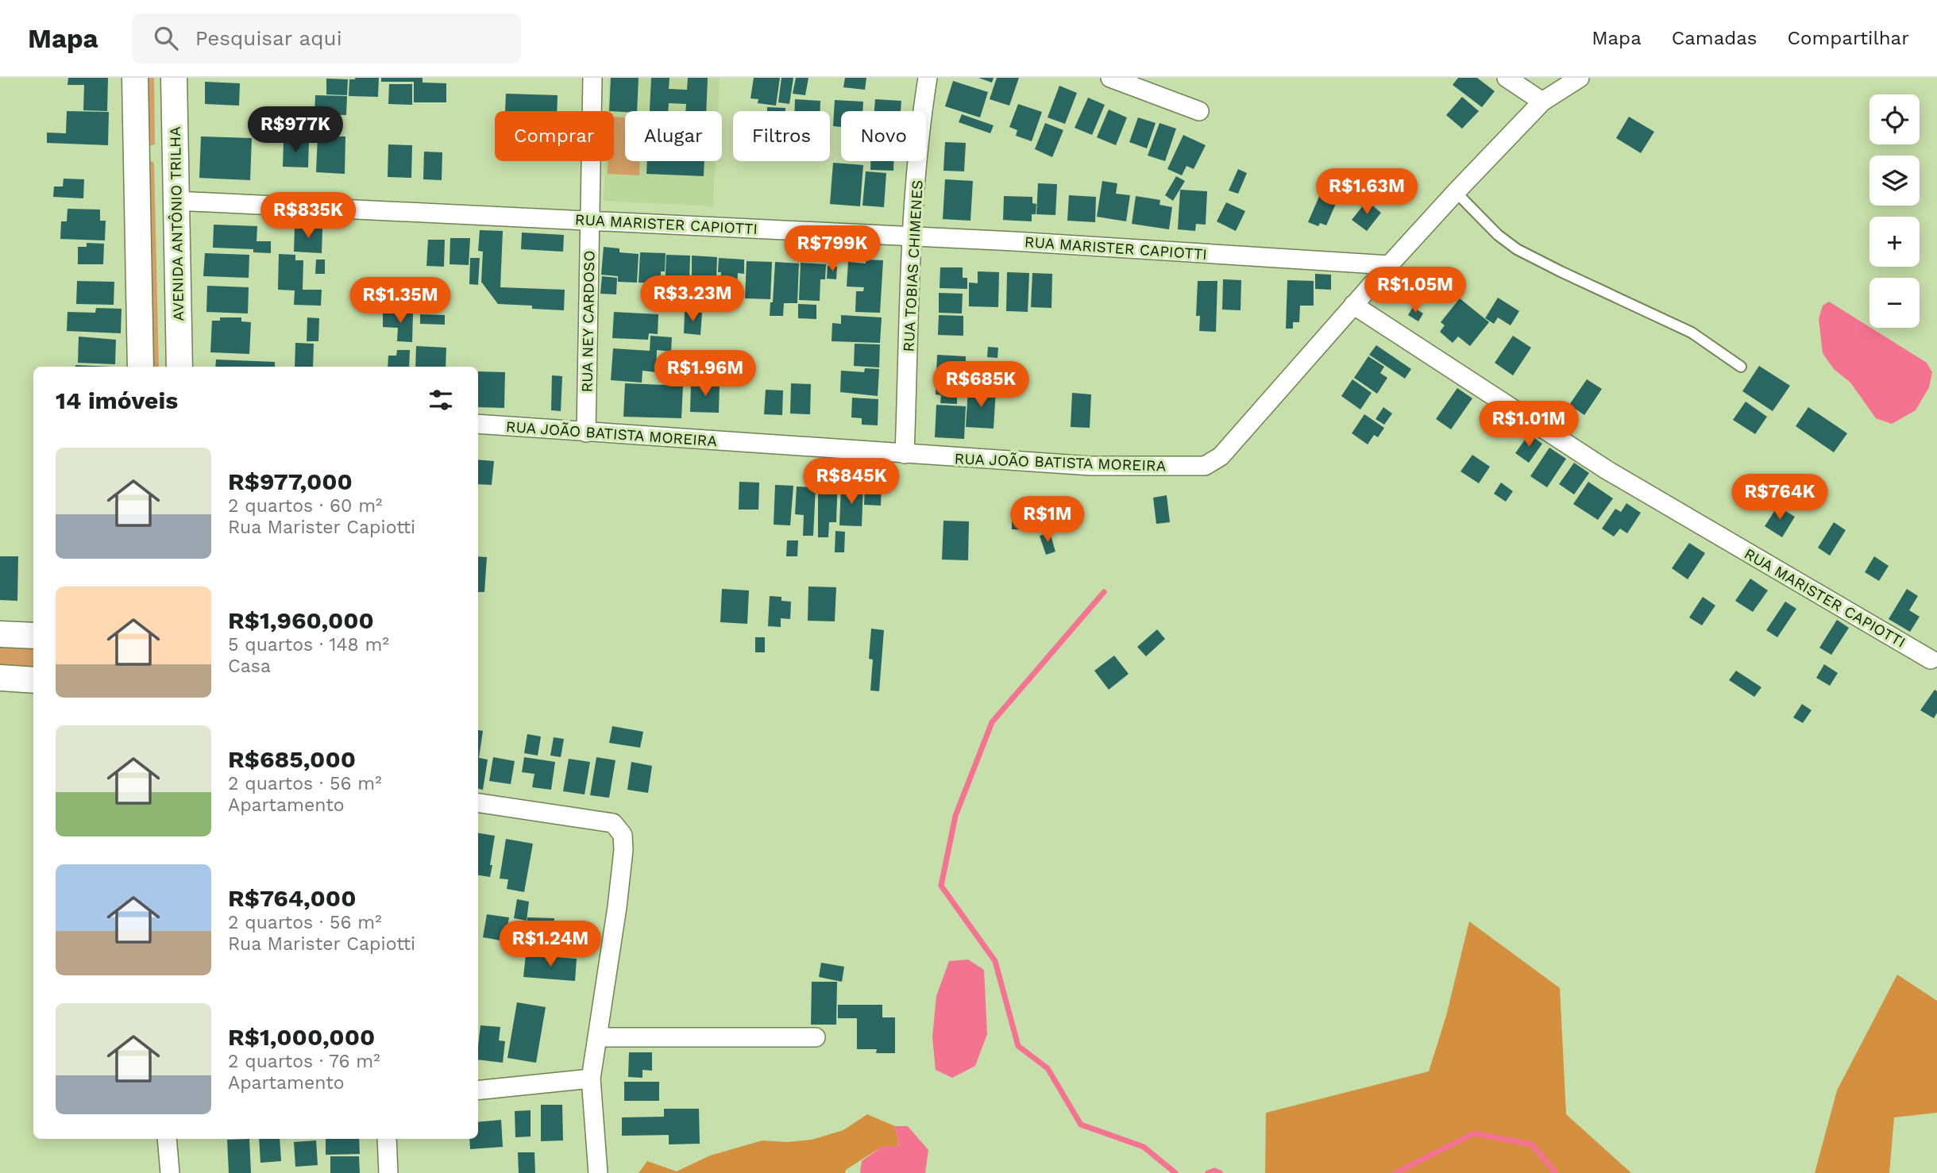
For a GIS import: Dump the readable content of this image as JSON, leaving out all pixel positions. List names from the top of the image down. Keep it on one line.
{"streets":{"main road":["AVENIDA ANTÔNIO TRILHA"],"street":["RUA MARISTER CAPIOTTI","RUA TOBIAS CHIMENES","RUA NEY CARDOSO","RUA JOÃO BATISTA MOREIRA"]},"crossings":[["AVENIDA ANTÔNIO TRILHA","RUA MARISTER CAPIOTTI"],["RUA MARISTER CAPIOTTI","RUA TOBIAS CHIMENES"],["RUA MARISTER CAPIOTTI","RUA NEY CARDOSO"],["RUA MARISTER CAPIOTTI","RUA JOÃO BATISTA MOREIRA"],["RUA TOBIAS CHIMENES","RUA JOÃO BATISTA MOREIRA"],["RUA NEY CARDOSO","RUA JOÃO BATISTA MOREIRA"]],"page":{"header":"Mapa","search":"Pesquisar aqui","nav":["Mapa","Camadas","Compartilhar"],"map_buttons":["+","−"],"price":["R$977K","R$1.63M","R$835K","R$799K","R$1.05M","R$3.23M","R$1.35M","R$1.96M","R$685K","R$1.01M","R$845K","R$764K","R$1M","R$1.24M"],"chip":["Comprar","Alugar","Filtros","Novo"],"heading":"14 imóveis","list":[{"name":"R$977,000","note":"2 quartos · 60 m² · Rua Marister Capiotti"},{"name":"R$1,960,000","note":"5 quartos · 148 m² · Casa"},{"name":"R$685,000","note":"2 quartos · 56 m² · Apartamento"},{"name":"R$764,000","note":"2 quartos · 56 m² · Rua Marister Capiotti"},{"name":"R$1,000,000","note":"2 quartos · 76 m² · Apartamento"}]}}
